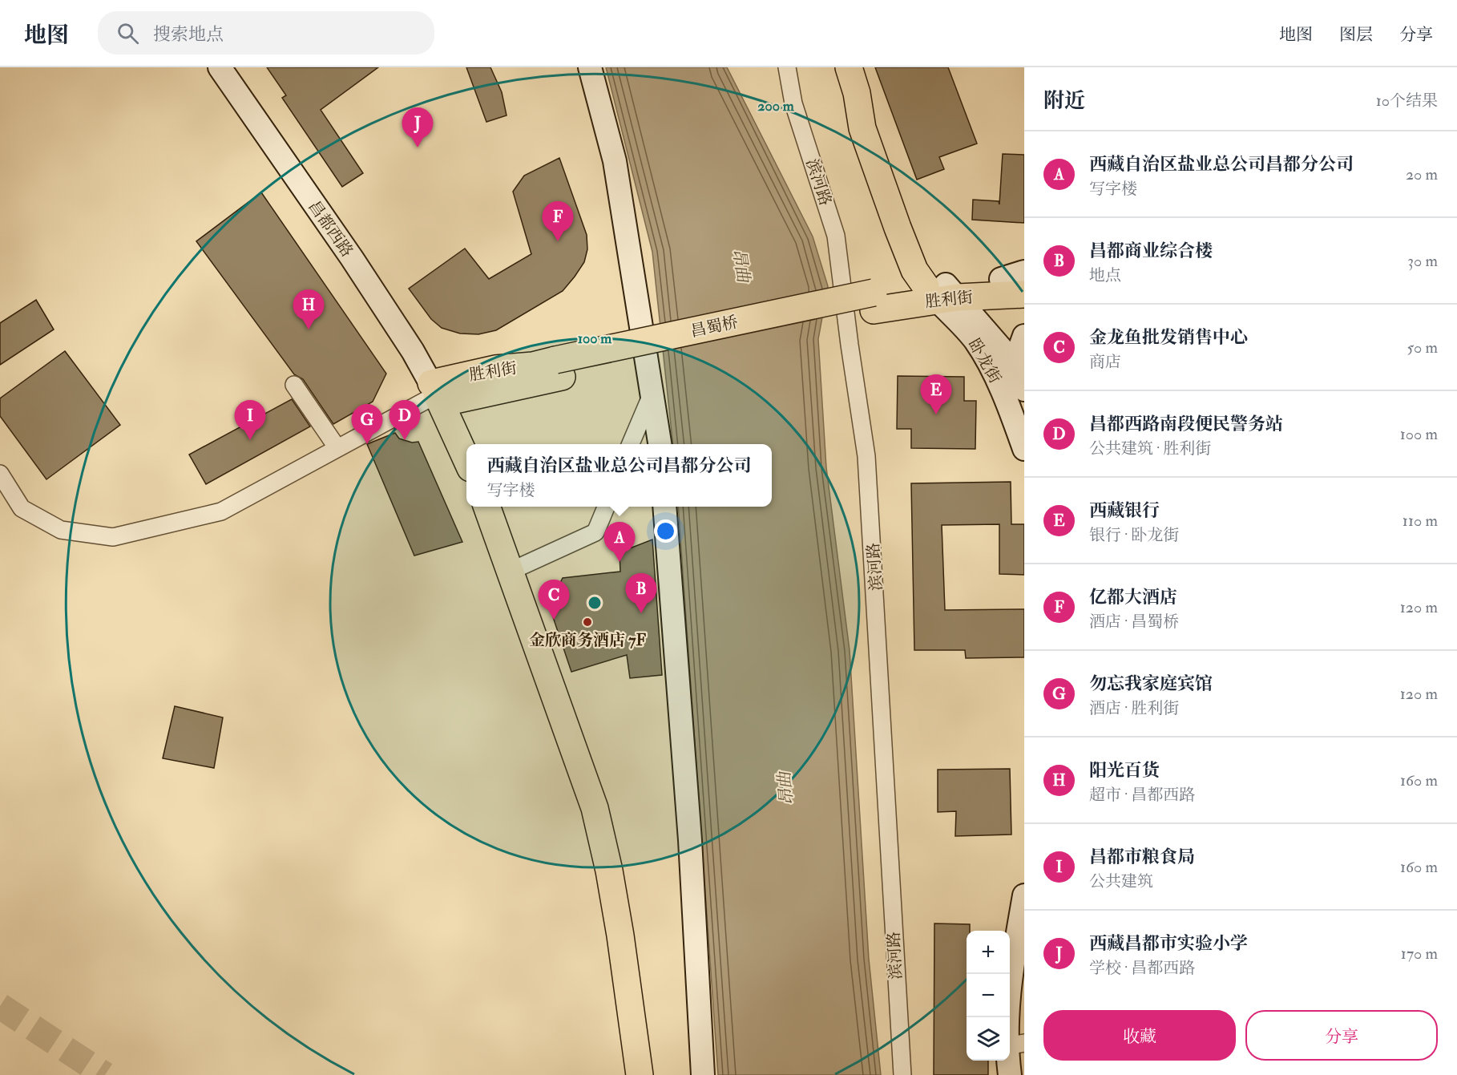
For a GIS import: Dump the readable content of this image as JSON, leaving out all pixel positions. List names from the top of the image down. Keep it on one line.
{"streets":{"main road":["胜利街","昌蜀桥"],"street":["滨河路","昌都西路","卧龙街"]},"crossings":[["昌都西路","胜利街"],["胜利街","昌蜀桥"],["胜利街","卧龙街"]],"water":["昂曲"],"places":["金欣商务酒店 7F"],"page":{"header":"地图","search":"搜索地点","nav":["地图","图层","分享"],"heading":["附近","10个结果"],"pins":["J","F","H","E","D","I","G","A","B","C"],"list":[{"mark":"A","name":"西藏自治区盐业总公司昌都分公司","note":"写字楼","value":"20 m"},{"mark":"B","name":"昌都商业综合楼","note":"地点","value":"30 m"},{"mark":"C","name":"金龙鱼批发销售中心","note":"商店","value":"50 m"},{"mark":"D","name":"昌都西路南段便民警务站","note":"公共建筑 · 胜利街","value":"100 m"},{"mark":"E","name":"西藏银行","note":"银行 · 卧龙街","value":"110 m"},{"mark":"F","name":"亿都大酒店","note":"酒店 · 昌蜀桥","value":"120 m"},{"mark":"G","name":"勿忘我家庭宾馆","note":"酒店 · 胜利街","value":"120 m"},{"mark":"H","name":"阳光百货","note":"超市 · 昌都西路","value":"160 m"},{"mark":"I","name":"昌都市粮食局","note":"公共建筑","value":"160 m"},{"mark":"J","name":"西藏昌都市实验小学","note":"学校 · 昌都西路","value":"170 m"}],"popup":["西藏自治区盐业总公司昌都分公司","写字楼"],"map_buttons":["+","−"],"buttons":["收藏","分享"]},"rings":["200 m","100 m"]}
